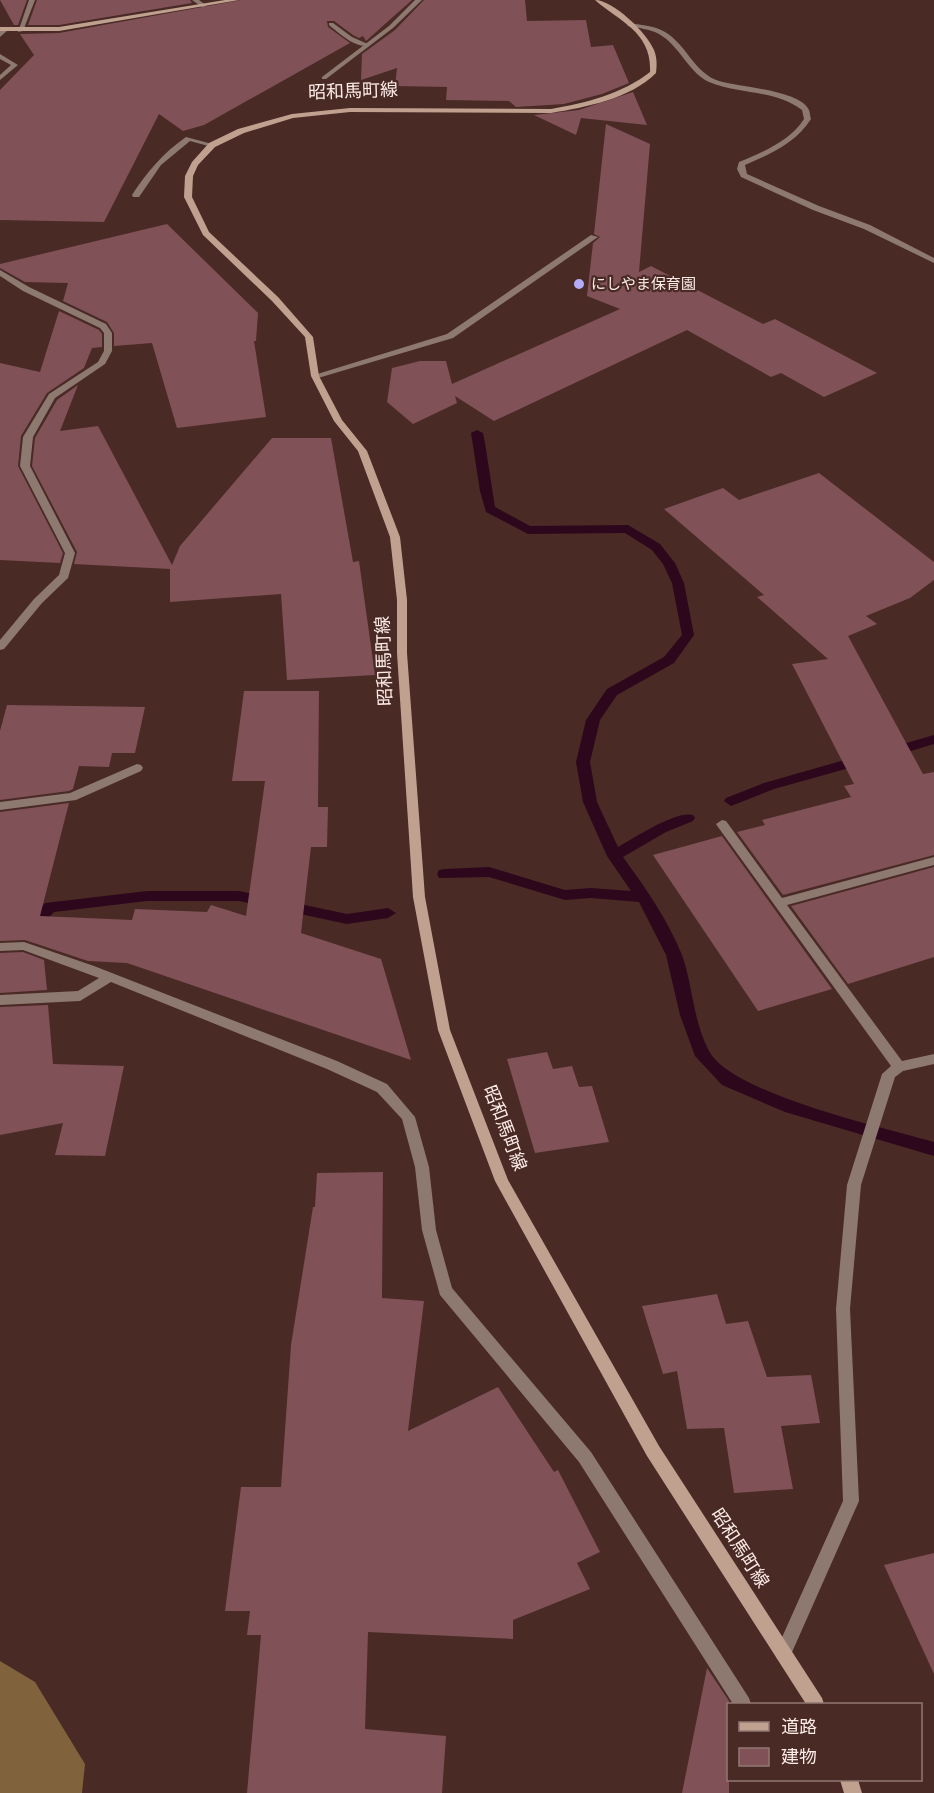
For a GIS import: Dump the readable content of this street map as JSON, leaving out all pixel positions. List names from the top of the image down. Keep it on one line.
{"streets":{"main road":["昭和馬町線"]},"places":["にしやま保育園"],"legend":["道路","建物"]}
